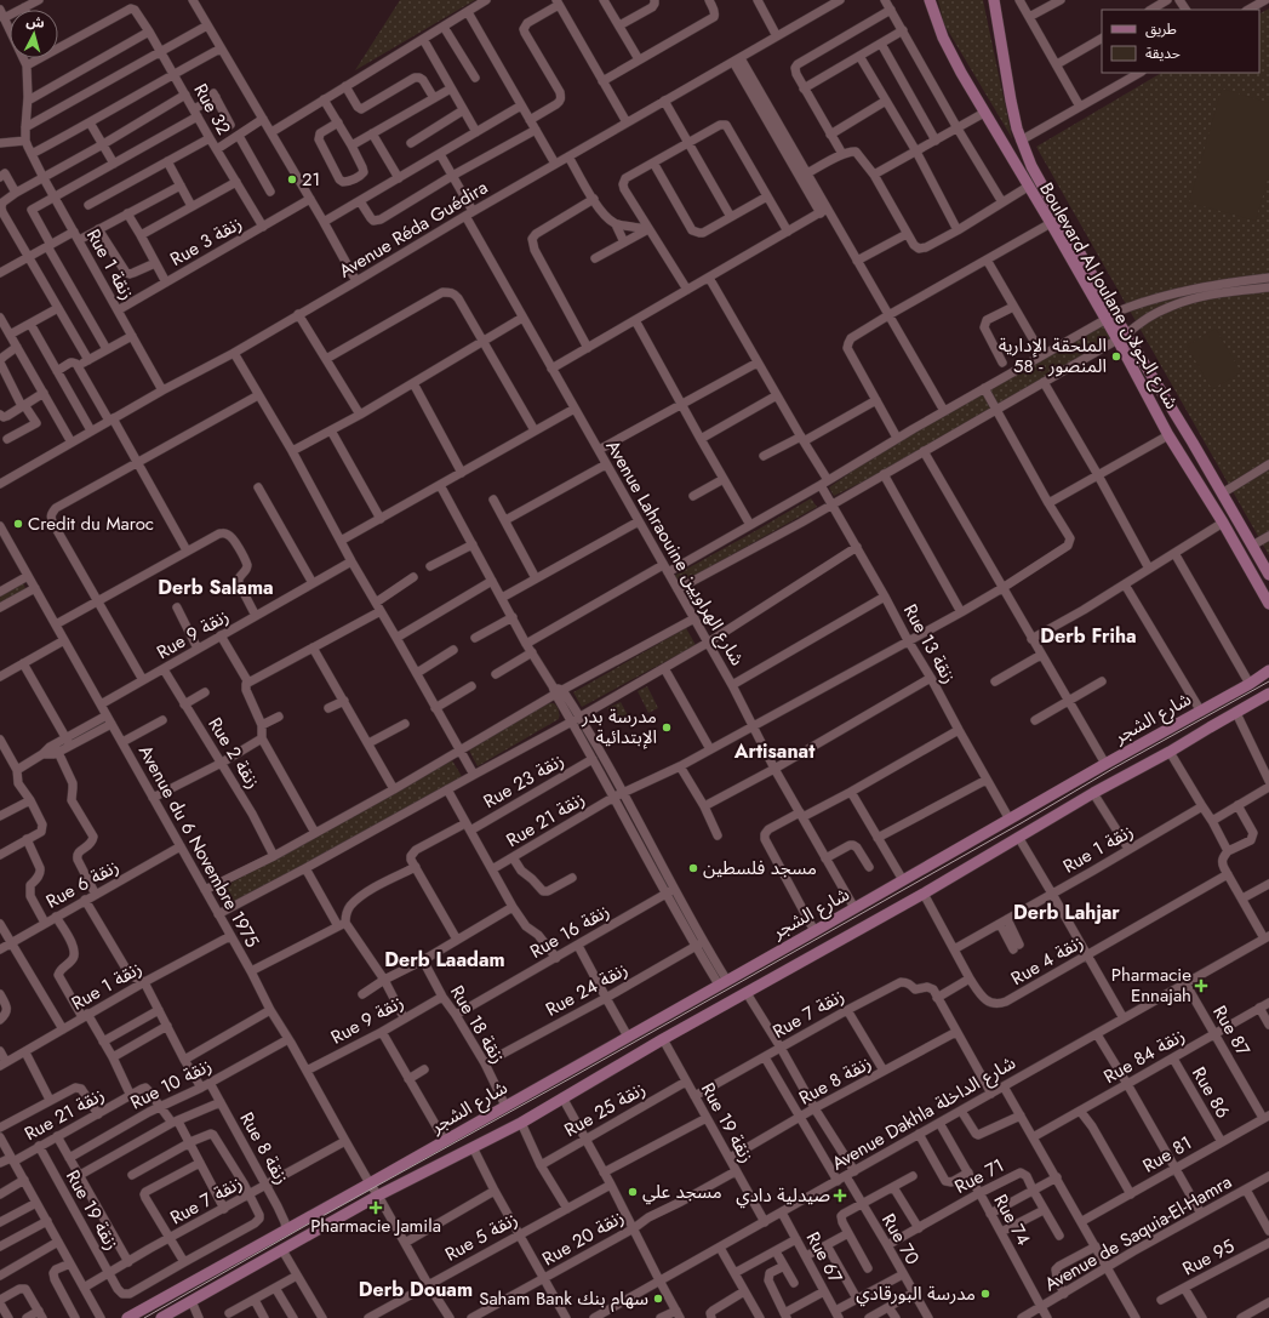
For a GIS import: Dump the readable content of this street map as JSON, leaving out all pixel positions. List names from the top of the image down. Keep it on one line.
{"streets":{"main road":["Boulevard Al Joulane شارع الجولان","شارع الشجر"],"street":["Rue 32","Avenue Réda Guédira","Rue 3 زنقة","Rue 1 زنقة","Avenue Lahraouine شارع الهراويين","Rue 9 زنقة","Rue 13 زنقة","Rue 2 زنقة","Rue 23 زنقة","Rue 21 زنقة","Avenue du 6 Novembre 1975","Rue 6 زنقة","Rue 16 زنقة","Rue 4 زنقة","Rue 24 زنقة","Rue 7 زنقة","Rue 18 زنقة","Rue 87","Rue 84 زنقة","Rue 8 زنقة","Rue 10 زنقة","Rue 86","Rue 25 زنقة","Avenue Dakhla شارع الداخلة","Rue 19 زنقة","Rue 81","Rue 71","Rue 74","Avenue de Saquia-El-Hamra","Rue 5 زنقة","Rue 20 زنقة","Rue 70","Rue 67","Rue 95"]},"crossings":[["Avenue Réda Guédira","Rue 1 زنقة"],["Avenue Réda Guédira","Avenue Lahraouine شارع الهراويين"],["Rue 3 زنقة","Rue 1 زنقة"],["Rue 1 زنقة","Avenue du 6 Novembre 1975"],["Avenue Lahraouine شارع الهراويين","شارع الشجر"],["Avenue Lahraouine شارع الهراويين","Rue 21 زنقة"],["Rue 9 زنقة","Rue 2 زنقة"],["Rue 9 زنقة","Avenue du 6 Novembre 1975"],["Rue 9 زنقة","Rue 18 زنقة"],["Rue 13 زنقة","شارع الشجر"],["Rue 13 زنقة","Rue 21 زنقة"],["شارع الشجر","Avenue du 6 Novembre 1975"],["شارع الشجر","Rue 18 زنقة"],["شارع الشجر","Rue 8 زنقة"],["شارع الشجر","Rue 19 زنقة"],["Rue 21 زنقة","Rue 19 زنقة"],["Avenue du 6 Novembre 1975","Rue 6 زنقة"],["Avenue du 6 Novembre 1975","Rue 7 زنقة"],["Avenue du 6 Novembre 1975","Rue 10 زنقة"],["Rue 16 زنقة","Rue 18 زنقة"],["Rue 24 زنقة","Rue 18 زنقة"],["Rue 7 زنقة","Rue 8 زنقة"],["Rue 7 زنقة","Rue 19 زنقة"],["Rue 7 زنقة","Rue 70"],["Rue 87","Rue 84 زنقة"],["Rue 87","Avenue Dakhla شارع الداخلة"],["Rue 87","Rue 81"],["Rue 84 زنقة","Rue 86"],["Rue 8 زنقة","Rue 10 زنقة"],["Rue 8 زنقة","Rue 19 زنقة"],["Rue 8 زنقة","Rue 70"],["Rue 86","Rue 81"],["Rue 25 زنقة","Rue 19 زنقة"],["Avenue Dakhla شارع الداخلة","Rue 19 زنقة"],["Avenue Dakhla شارع الداخلة","Rue 74"],["Avenue Dakhla شارع الداخلة","Rue 70"],["Avenue Dakhla شارع الداخلة","Rue 67"],["Rue 19 زنقة","Rue 20 زنقة"],["Rue 71","Rue 74"],["Rue 71","Rue 70"],["Rue 74","Avenue de Saquia-El-Hamra"]],"districts":["Derb Salama","Derb Friha","Artisanat","Derb Lahjar","Derb Laadam","Derb Douam"],"places":{"other":["21","الملحقة الإدارية 58 - المنصور","Credit du Maroc","مدرسة بدر الإبتدائية","مسجد فلسطين","مسجد علي","مدرسة البورقادي","Saham Bank سهام بنك"],"health":["Pharmacie Ennajah","صيدلية دادي","Pharmacie Jamila"]},"legend":["طريق","حديقة"],"north":"top"}
